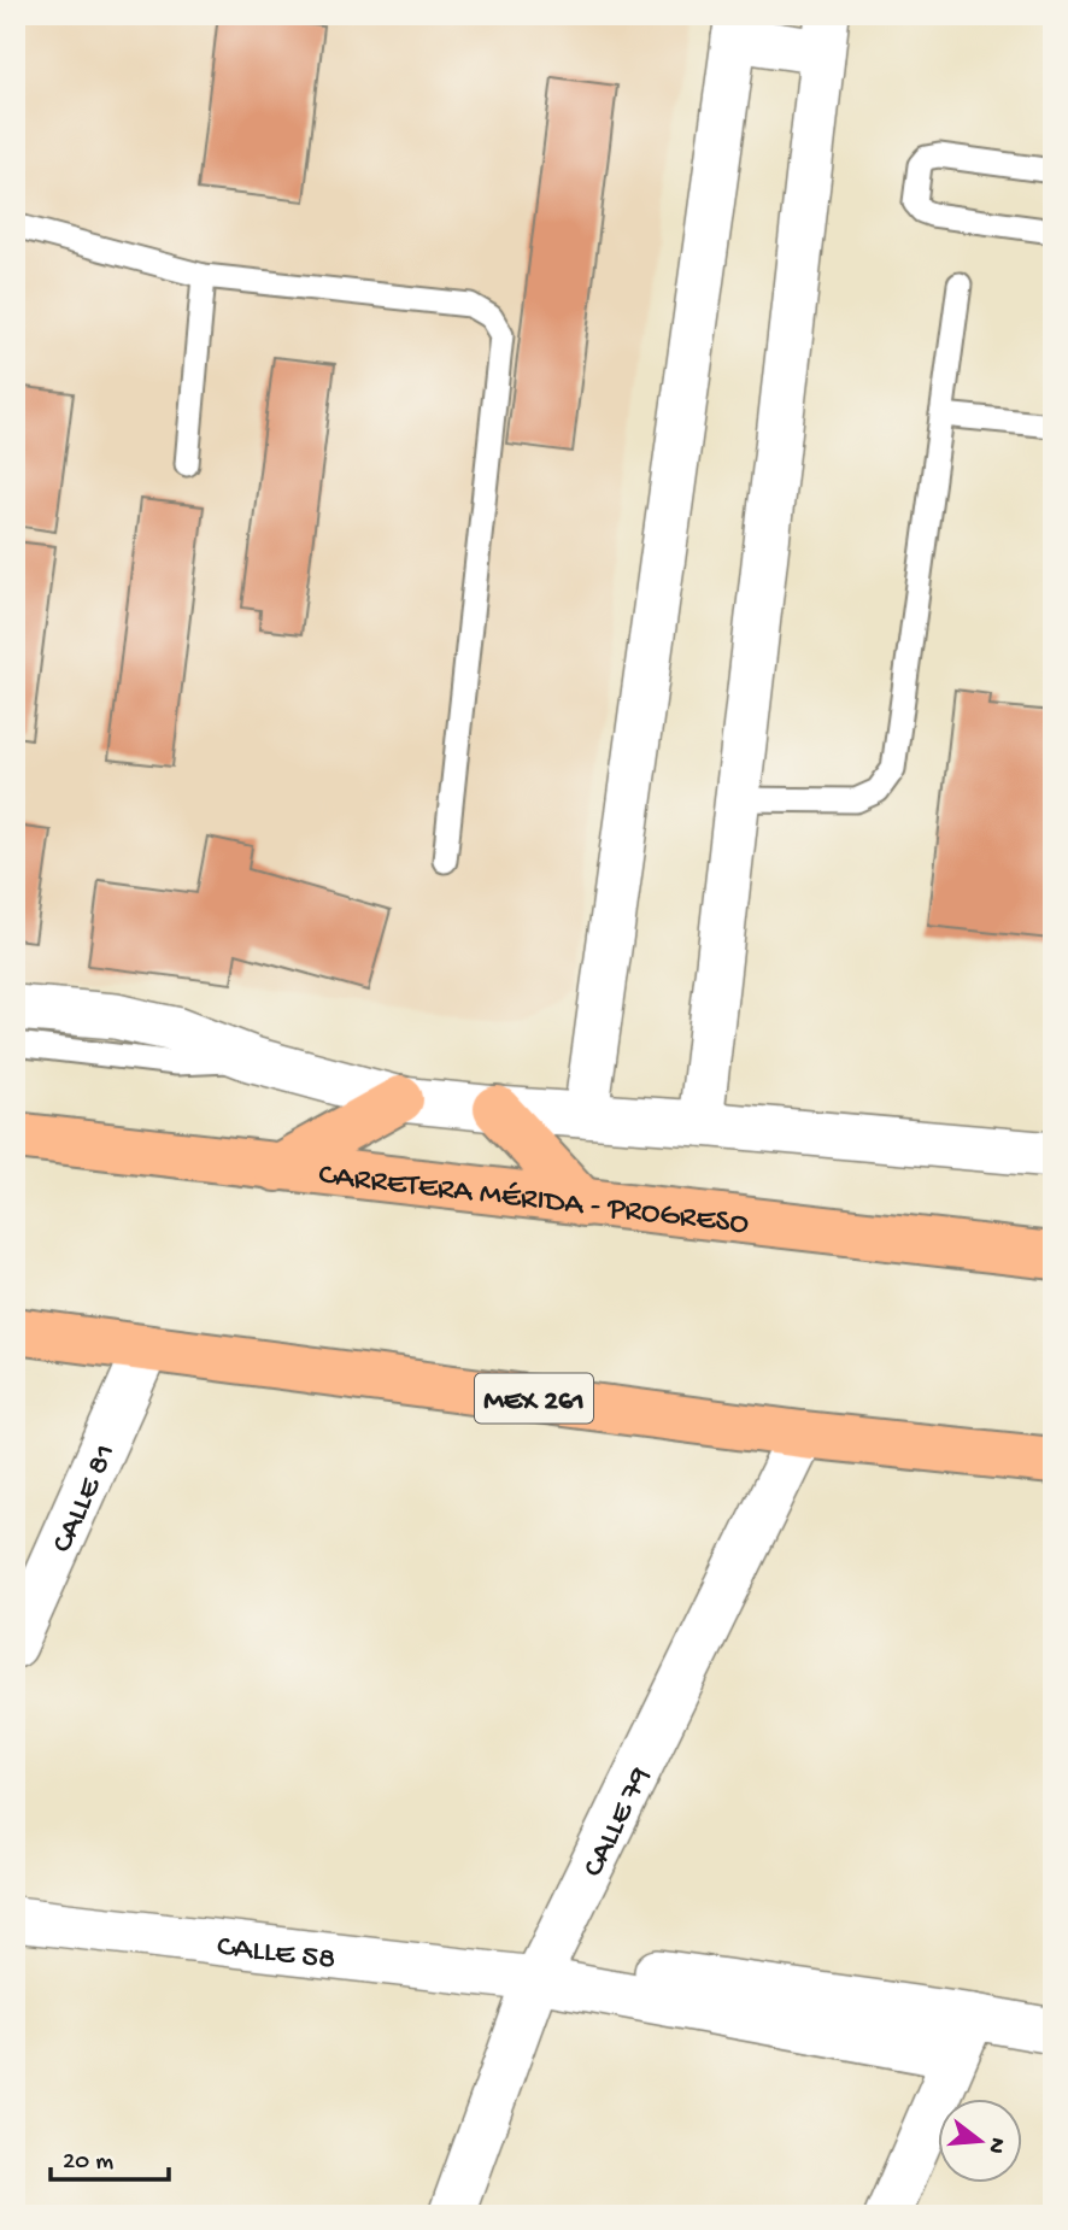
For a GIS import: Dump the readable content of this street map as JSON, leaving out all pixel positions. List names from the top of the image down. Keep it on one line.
{"streets":{"highway":["CARRETERA MÉRIDA - PROGRESO","MEX 261"],"street":["CALLE 81","CALLE 79","CALLE 58"]},"crossings":[["MEX 261","CALLE 81"],["MEX 261","CALLE 79"],["CALLE 79","CALLE 58"]],"scale_bar":"20 m","north":"right"}
